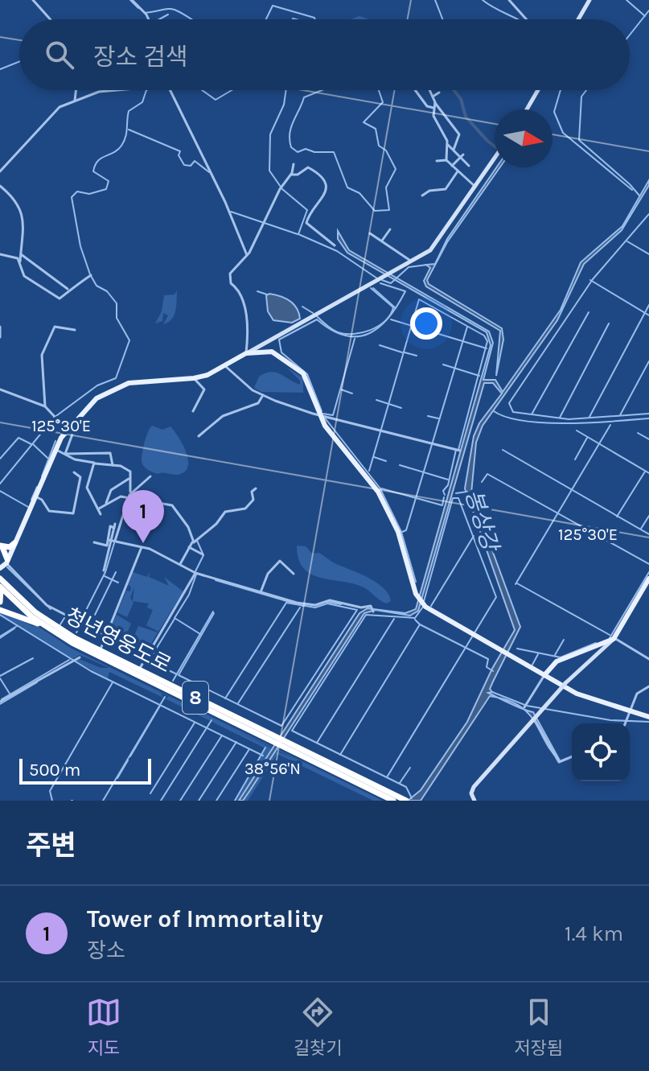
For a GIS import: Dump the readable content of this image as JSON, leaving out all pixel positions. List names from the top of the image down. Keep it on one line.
{"streets":{"highway":["청년영웅도로","8"]},"water":["봉상강"],"scale_bar":"500 m","north":"right","page":{"search":"장소 검색","pins":"1","scale":"500 m","heading":"주변","list":[{"mark":"1","name":"Tower of Immortality","note":"장소","value":"1.4 km"}],"nav":["지도","길찾기","저장됨"]},"coordinates":["125°30'E","38°56'N"]}
